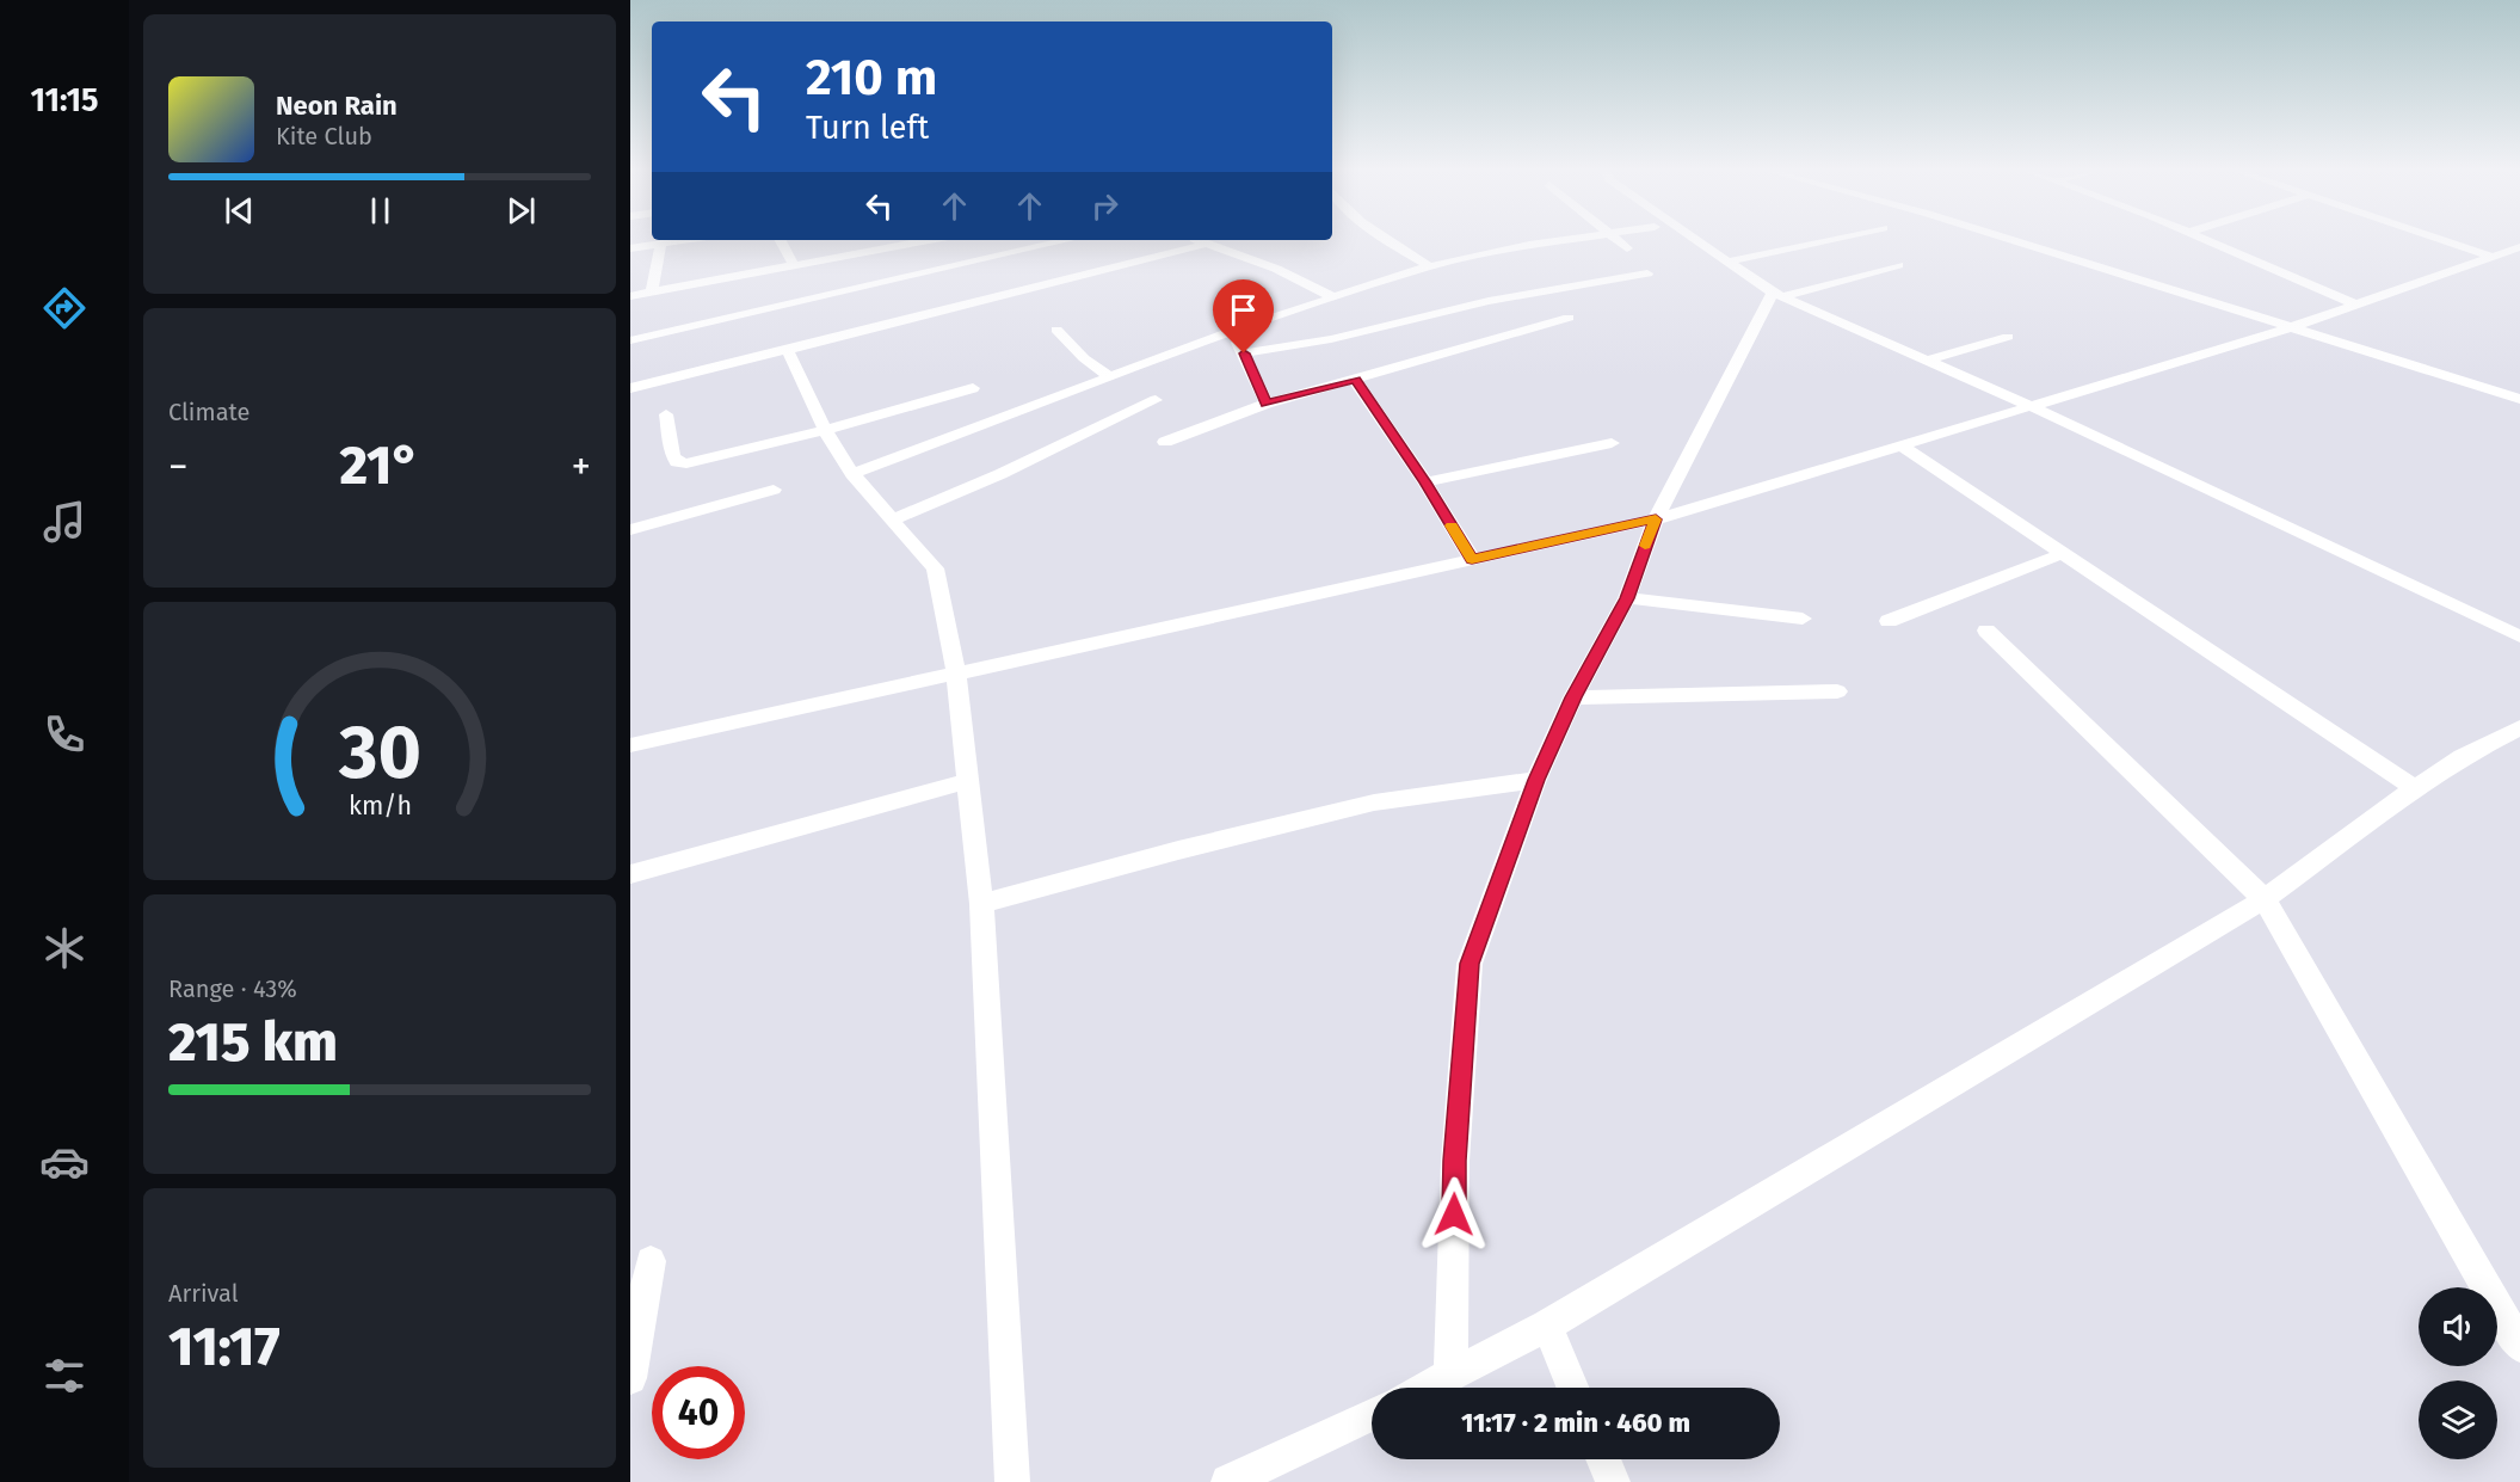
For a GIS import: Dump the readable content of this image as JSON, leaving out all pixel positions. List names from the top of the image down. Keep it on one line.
{"page":{"tabs":"11:15","turn":["210 m","Turn left"],"song":["Neon Rain","Kite Club"],"tile":["Climate",["Range · 43%","215 km"],["Arrival","11:17"]],"heat":["−","21°","+"],"limit":"40","trip":"11:17 · 2 min · 460 m","gauge":["30","km/h"]}}
